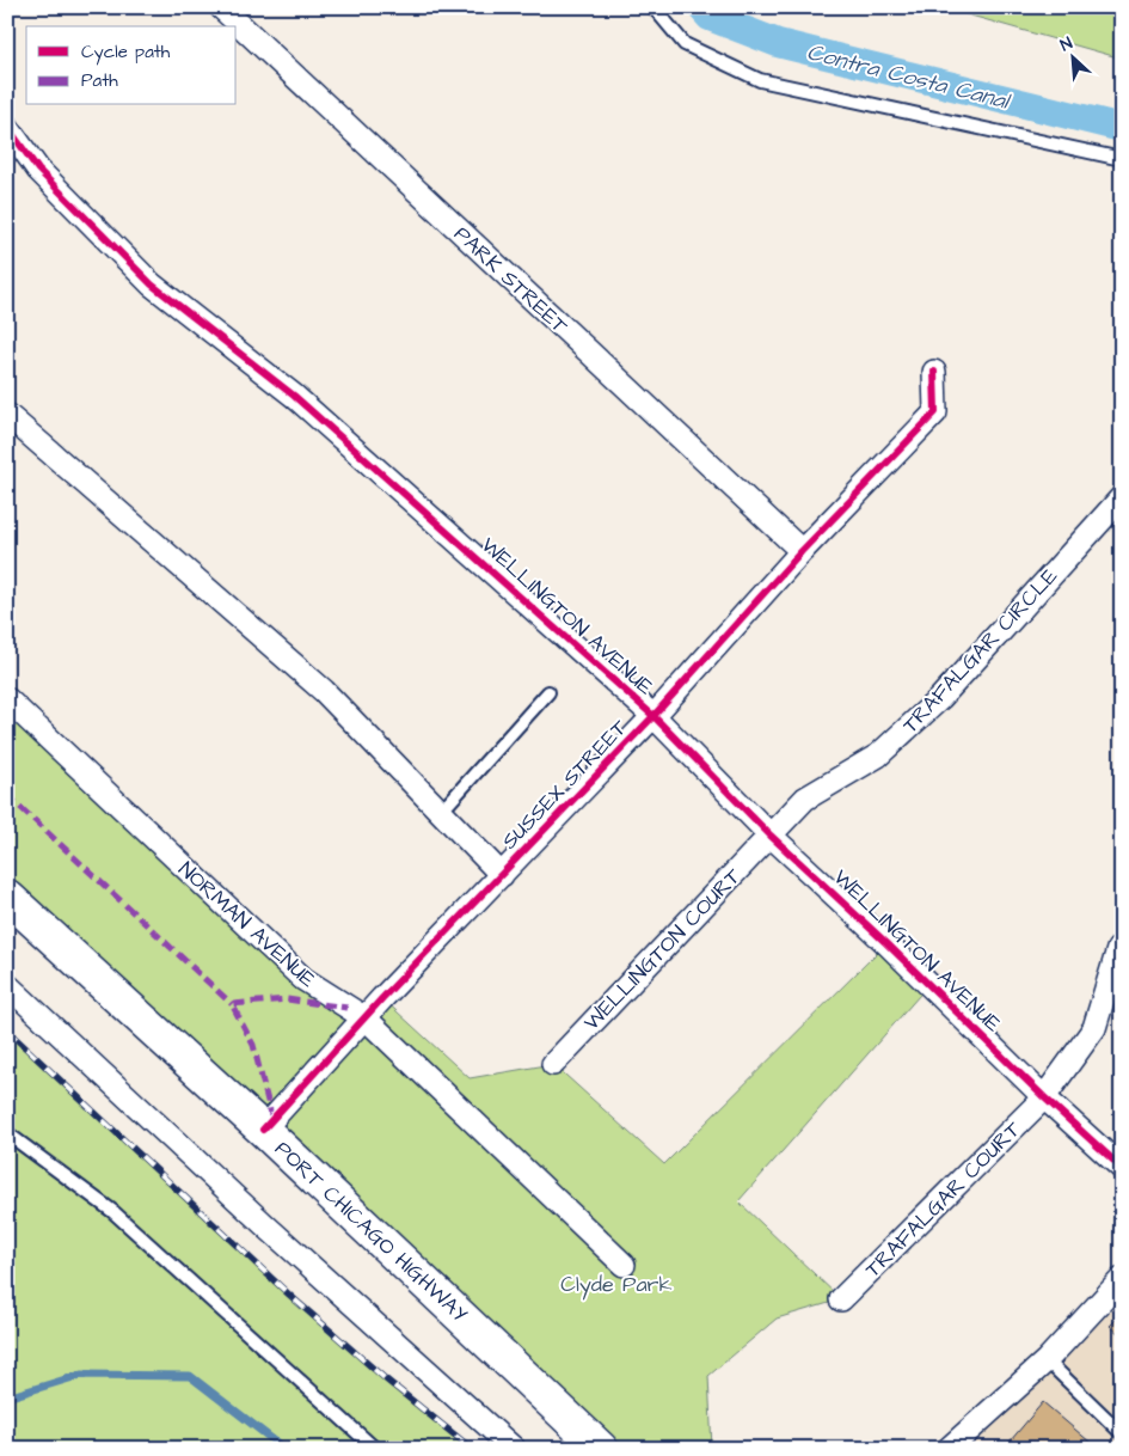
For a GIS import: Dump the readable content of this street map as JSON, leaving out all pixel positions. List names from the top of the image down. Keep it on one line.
{"streets":{"street":["PARK STREET","WELLINGTON AVENUE","TRAFALGAR CIRCLE","SUSSEX STREET","NORMAN AVENUE","WELLINGTON COURT","TRAFALGAR COURT","PORT CHICAGO HIGHWAY"]},"crossings":[["PARK STREET","SUSSEX STREET"],["WELLINGTON AVENUE","TRAFALGAR CIRCLE"],["WELLINGTON AVENUE","SUSSEX STREET"],["WELLINGTON AVENUE","WELLINGTON COURT"],["WELLINGTON AVENUE","TRAFALGAR COURT"],["TRAFALGAR CIRCLE","WELLINGTON COURT"],["SUSSEX STREET","NORMAN AVENUE"],["SUSSEX STREET","PORT CHICAGO HIGHWAY"]],"water":["Contra Costa Canal"],"parks":["Clyde Park"],"legend":["Cycle path","Path"],"north":"top left"}
